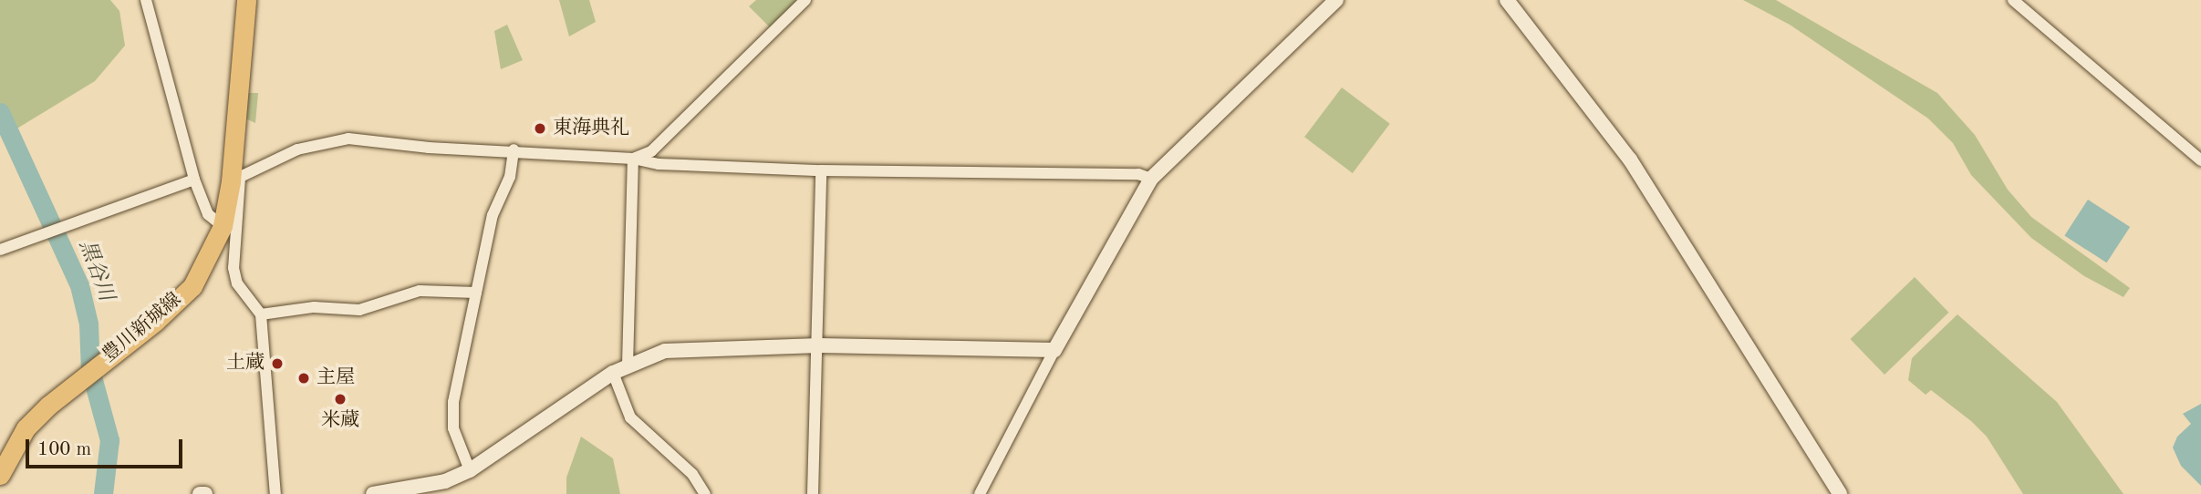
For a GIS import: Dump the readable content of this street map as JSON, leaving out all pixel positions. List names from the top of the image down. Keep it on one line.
{"streets":{"main road":["豊川新城線"]},"water":["黒谷川"],"places":["東海典礼","土蔵","主屋","米蔵"],"scale_bar":"100 m"}
